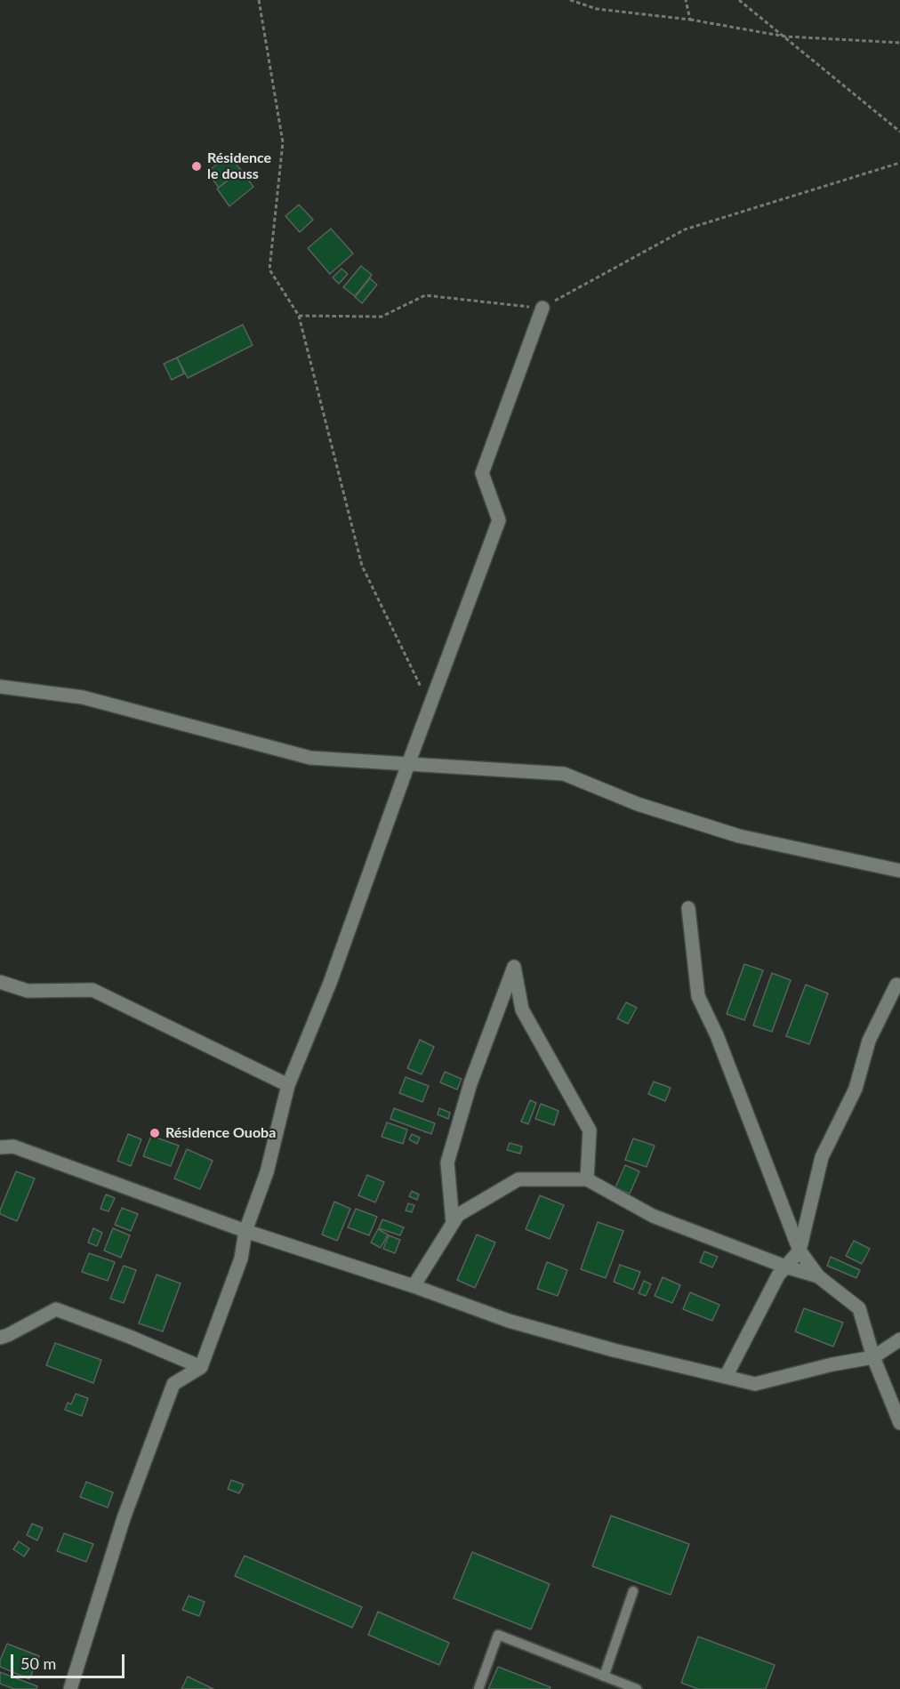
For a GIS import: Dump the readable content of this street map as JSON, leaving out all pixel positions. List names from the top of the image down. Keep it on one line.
{"places":["Résidence le douss","Résidence Ouoba"],"scale_bar":"50 m"}
